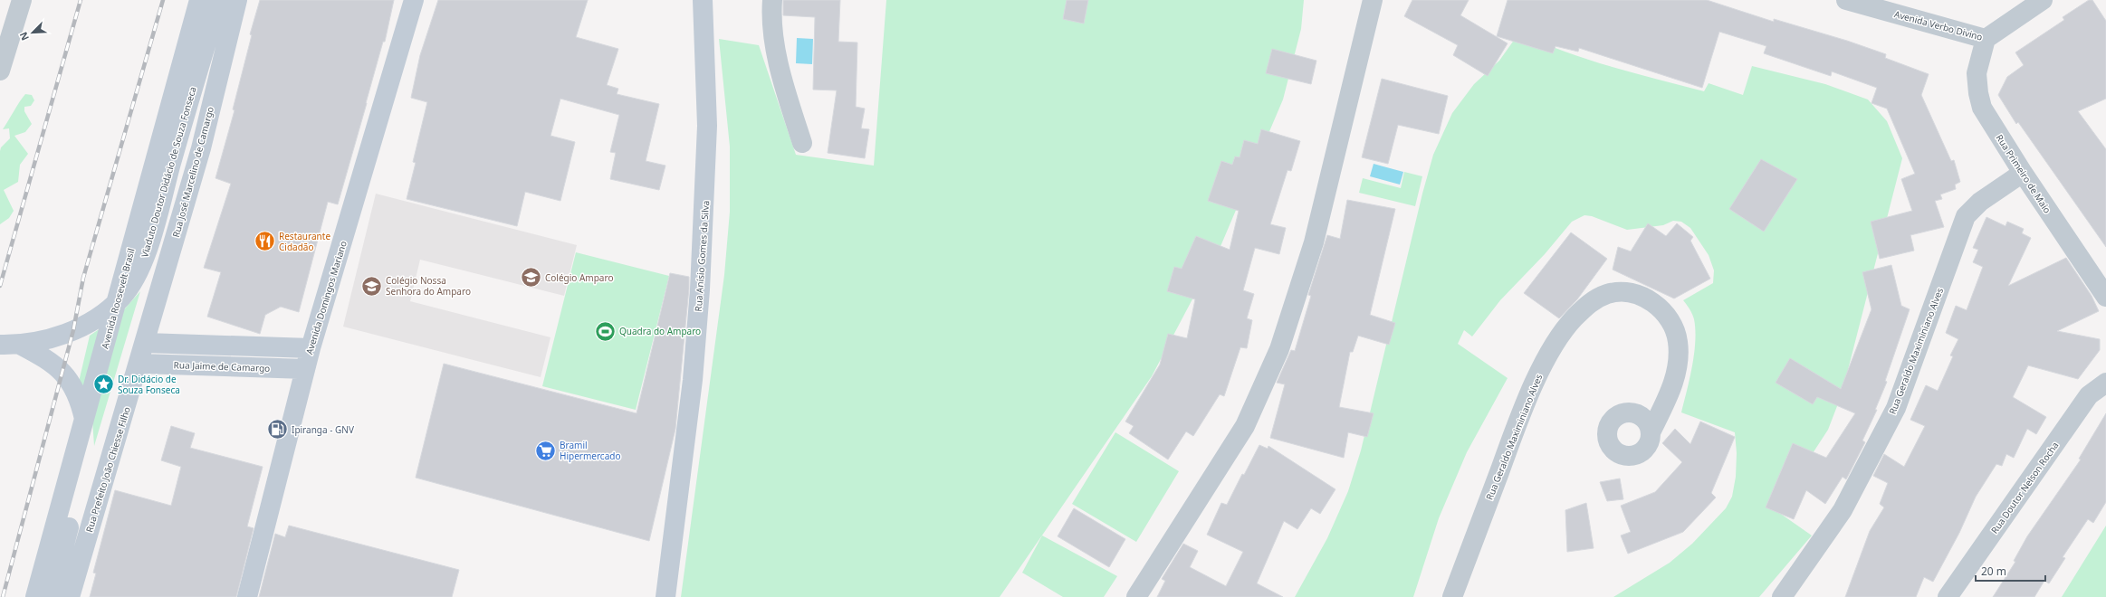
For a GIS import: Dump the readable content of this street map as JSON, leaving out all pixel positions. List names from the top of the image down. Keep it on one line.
{"streets":{"street":["Avenida Verbo Divino","Viaduto Doutor Didácio de Souza Fonseca","Rua José Marcelino de Camargo","Rua Primeiro de Maio","Rua Anísio Gomes da Silva","Avenida Domingos Mariano","Avenida Roosevelt Brasil","Rua Geraldo Maximiniano Alves","Rua Jaime de Camargo","Rua Prefeito João Chiesse Filho","Rua Doutor Nelson Rocha"]},"crossings":[["Avenida Verbo Divino","Rua Primeiro de Maio"],["Rua José Marcelino de Camargo","Rua Prefeito João Chiesse Filho"],["Rua Primeiro de Maio","Rua Geraldo Maximiniano Alves"],["Avenida Domingos Mariano","Rua Jaime de Camargo"],["Rua Jaime de Camargo","Rua Prefeito João Chiesse Filho"]],"places":{"restaurant":["Restaurante Cidadão"],"school or university":["Colégio Amparo","Colégio Nossa Senhora do Amparo"],"sports":["Quadra do Amparo"],"place":["Dr. Didácio de Souza Fonseca"],"fuel station":["Ipiranga - GNV"],"supermarket":["Bramil Hipermercado"]},"scale_bar":"20 m","north":"bottom left"}
